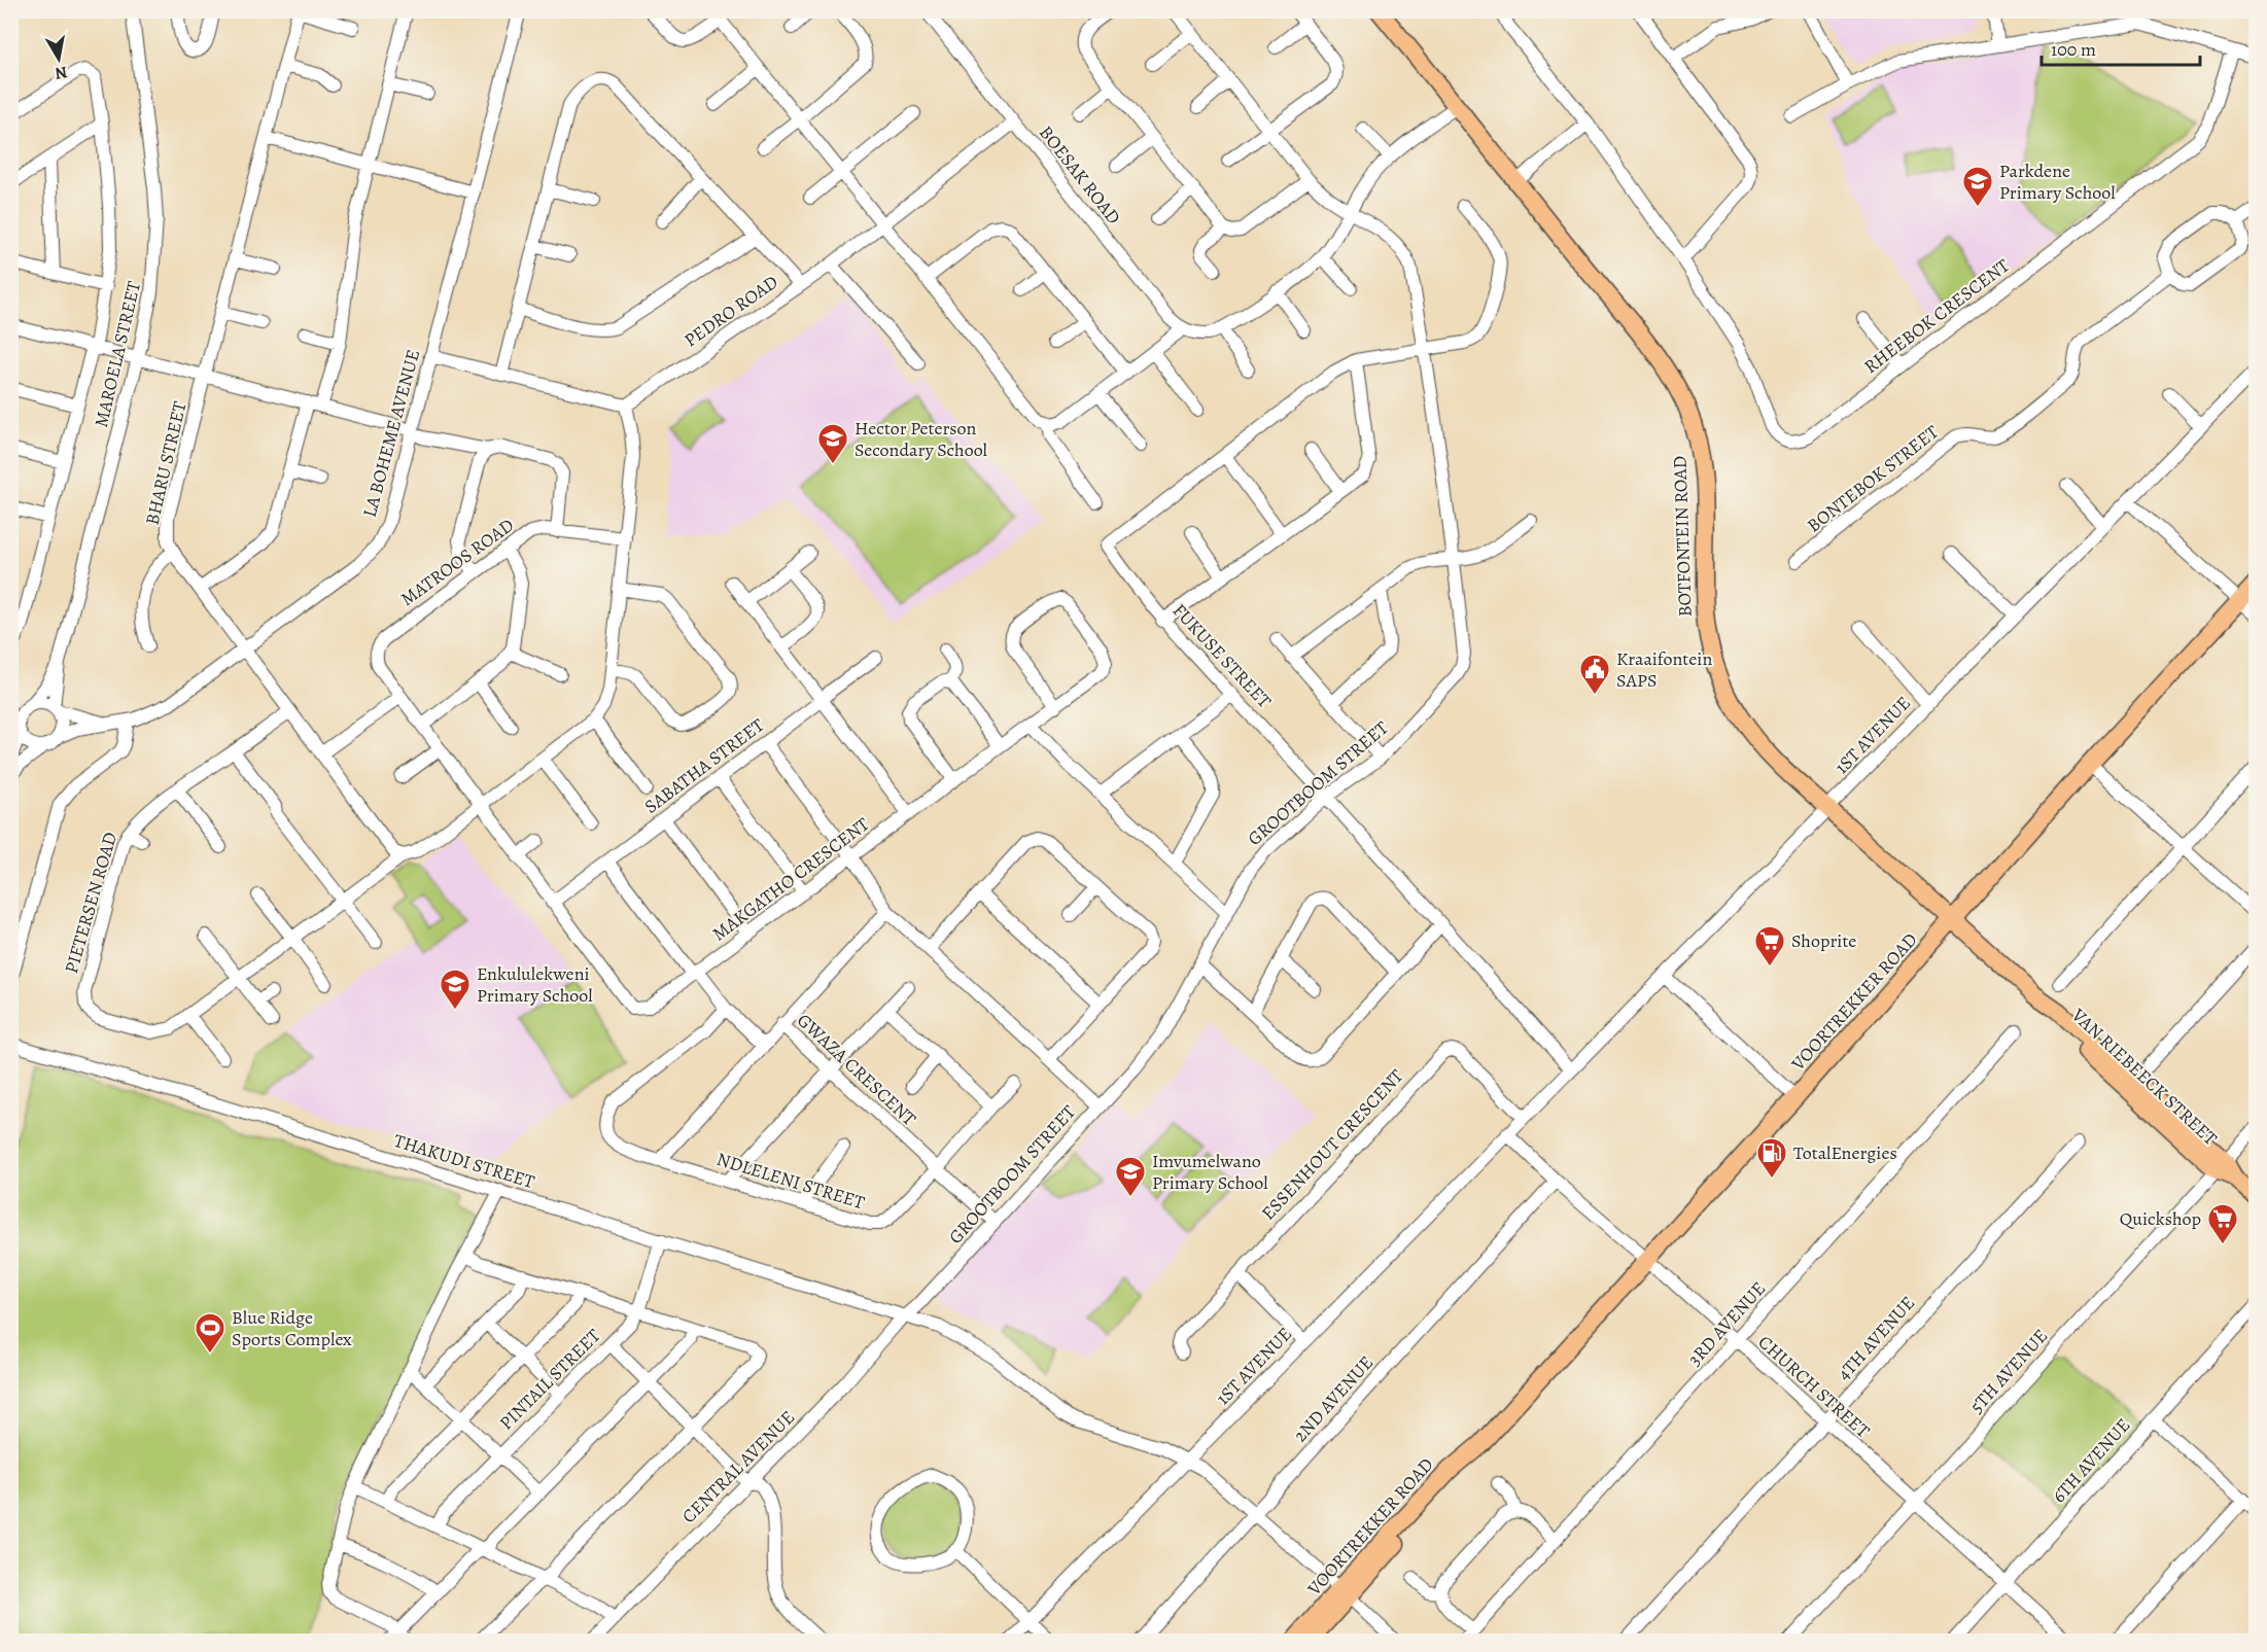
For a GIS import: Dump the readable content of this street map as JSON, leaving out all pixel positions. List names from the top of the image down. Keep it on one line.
{"streets":{"main road":["BOTFONTEIN ROAD","VOORTREKKER ROAD","VAN RIEBEECK STREET"],"street":["BOESAK ROAD","PEDRO ROAD","RHEEBOK CRESCENT","MAROELA STREET","LA BOHEME AVENUE","BHARU STREET","BONTEBOK STREET","MATROOS ROAD","FUKUSE STREET","1ST AVENUE","SABATHA STREET","GROOTBOOM STREET","MAKGATHO CRESCENT","PIETERSEN ROAD","GWAZA CRESCENT","ESSENHOUT CRESCENT","THAKUDI STREET","NDLELENI STREET","3RD AVENUE","4TH AVENUE","5TH AVENUE","PINTAIL STREET","CHURCH STREET","2ND AVENUE","6TH AVENUE","CENTRAL AVENUE"]},"crossings":[["BOESAK ROAD","PEDRO ROAD"],["MAROELA STREET","LA BOHEME AVENUE"],["LA BOHEME AVENUE","BHARU STREET"],["BHARU STREET","PIETERSEN ROAD"],["BOTFONTEIN ROAD","1ST AVENUE"],["BOTFONTEIN ROAD","VOORTREKKER ROAD"],["BOTFONTEIN ROAD","VAN RIEBEECK STREET"],["MATROOS ROAD","MAKGATHO CRESCENT"],["MATROOS ROAD","PIETERSEN ROAD"],["FUKUSE STREET","1ST AVENUE"],["FUKUSE STREET","GROOTBOOM STREET"],["1ST AVENUE","ESSENHOUT CRESCENT"],["1ST AVENUE","THAKUDI STREET"],["1ST AVENUE","CHURCH STREET"],["SABATHA STREET","MAKGATHO CRESCENT"],["GROOTBOOM STREET","GWAZA CRESCENT"],["GROOTBOOM STREET","THAKUDI STREET"],["GROOTBOOM STREET","CENTRAL AVENUE"],["MAKGATHO CRESCENT","PIETERSEN ROAD"],["VOORTREKKER ROAD","VAN RIEBEECK STREET"],["VOORTREKKER ROAD","THAKUDI STREET"],["VOORTREKKER ROAD","CHURCH STREET"],["GWAZA CRESCENT","NDLELENI STREET"],["VAN RIEBEECK STREET","5TH AVENUE"],["THAKUDI STREET","PINTAIL STREET"],["THAKUDI STREET","2ND AVENUE"],["THAKUDI STREET","CENTRAL AVENUE"],["3RD AVENUE","CHURCH STREET"],["4TH AVENUE","CHURCH STREET"],["5TH AVENUE","CHURCH STREET"],["CHURCH STREET","2ND AVENUE"],["CHURCH STREET","6TH AVENUE"]],"places":{"school or university":["Parkdene Primary School","Hector Peterson Secondary School","Enkululekweni Primary School","Imvumelwano Primary School"],"public building":["Kraaifontein SAPS"],"supermarket":["Shoprite","Quickshop"],"fuel station":["TotalEnergies"],"sports":["Blue Ridge Sports Complex"]},"scale_bar":"100 m","north":"bottom"}
